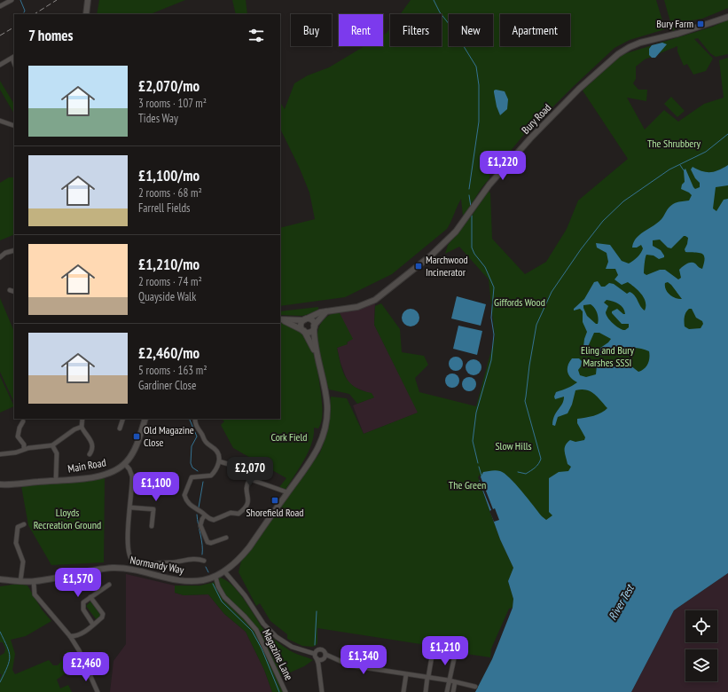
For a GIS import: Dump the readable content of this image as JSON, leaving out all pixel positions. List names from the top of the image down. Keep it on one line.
{"streets":{"street":["Bury Road","Main Road","Normandy Way","Magazine Lane"]},"crossings":[["Bury Road","Normandy Way"],["Normandy Way","Magazine Lane"]],"water":["River Test"],"parks":["The Shrubbery","Giffords Wood","Eling and Bury Marshes SSSI","Cork Field","Slow Hills","The Green","Lloyds Recreation Ground"],"places":{"transit":["Bury Farm","Marchwood Incinerator","Old Magazine Close","Shorefield Road"]},"page":{"chip":["Buy","Rent","Filters","New","Apartment"],"heading":"7 homes","list":[{"name":"£2,070/mo","note":"3 rooms · 107 m² · Tides Way"},{"name":"£1,100/mo","note":"2 rooms · 68 m² · Farrell Fields"},{"name":"£1,210/mo","note":"2 rooms · 74 m² · Quayside Walk"},{"name":"£2,460/mo","note":"5 rooms · 163 m² · Gardiner Close"}],"price":["£1,220","£2,070","£1,100","£1,570","£1,210","£1,340","£2,460"]}}
